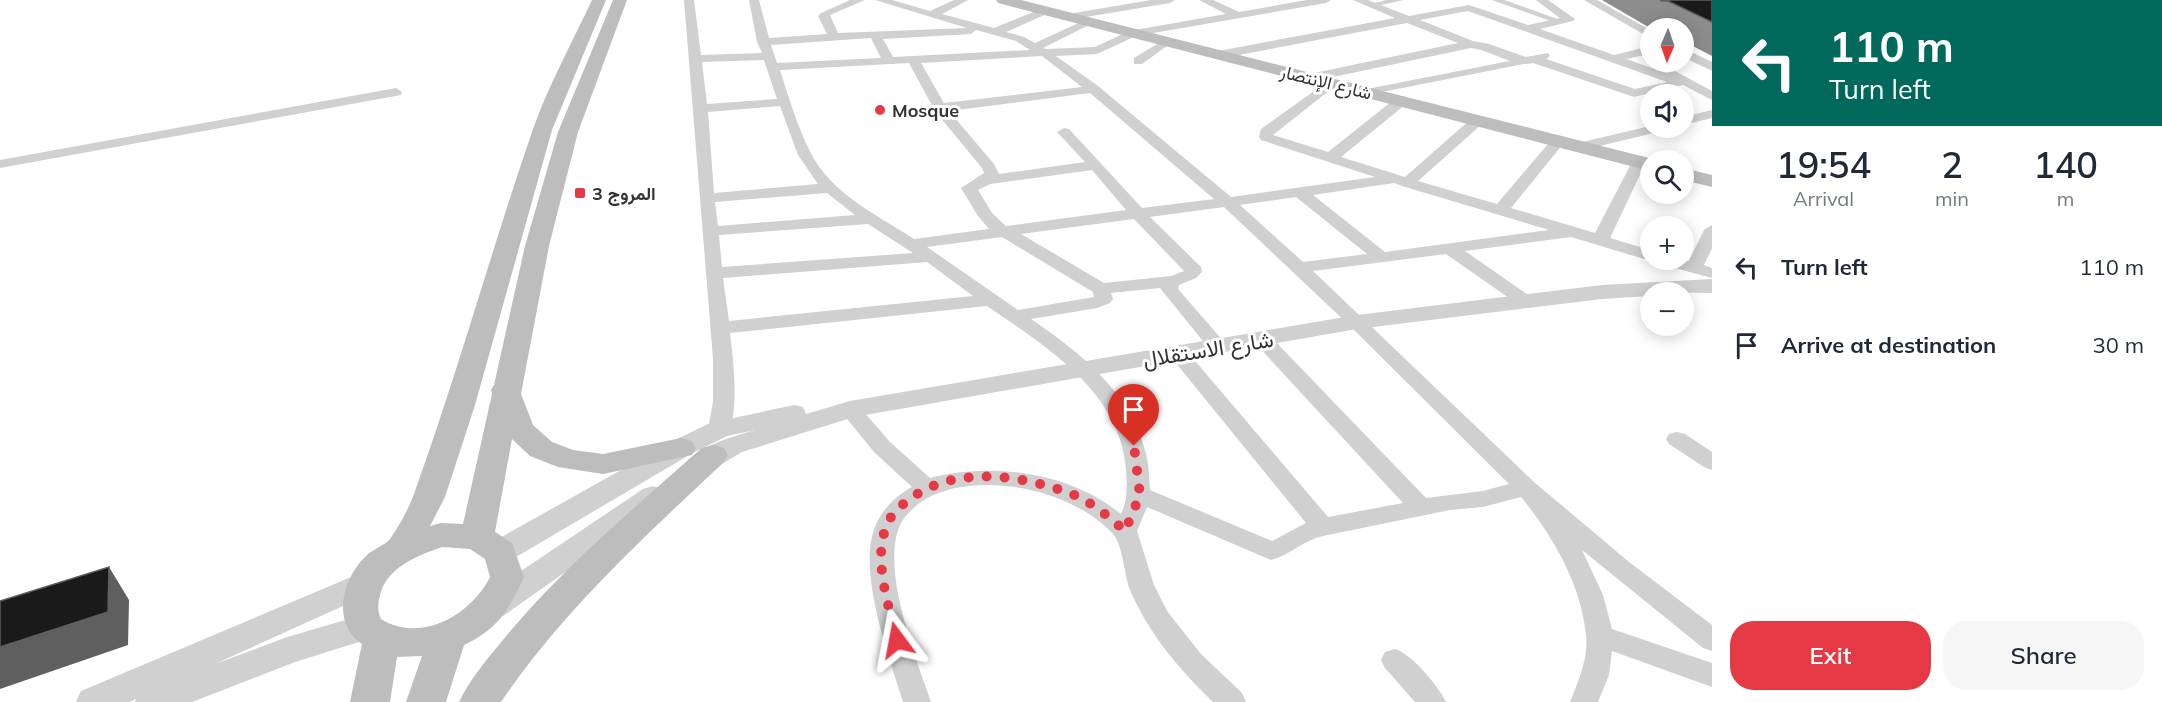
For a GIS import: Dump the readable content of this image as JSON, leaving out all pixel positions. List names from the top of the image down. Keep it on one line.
{"streets":{"main road":["شارع الإنتصار"],"street":["شارع الاستقلال"]},"places":{"other":["Mosque"],"transit":["المروج 3"]},"north":"bottom","page":{"turn":["110 m","Turn left"],"map_buttons":["+","−"],"eta":["19:54","Arrival","2","min","140","m"],"list":[{"name":"Turn left","value":"110 m"},{"name":"Arrive at destination","value":"30 m"}],"buttons":["Exit","Share"]}}
